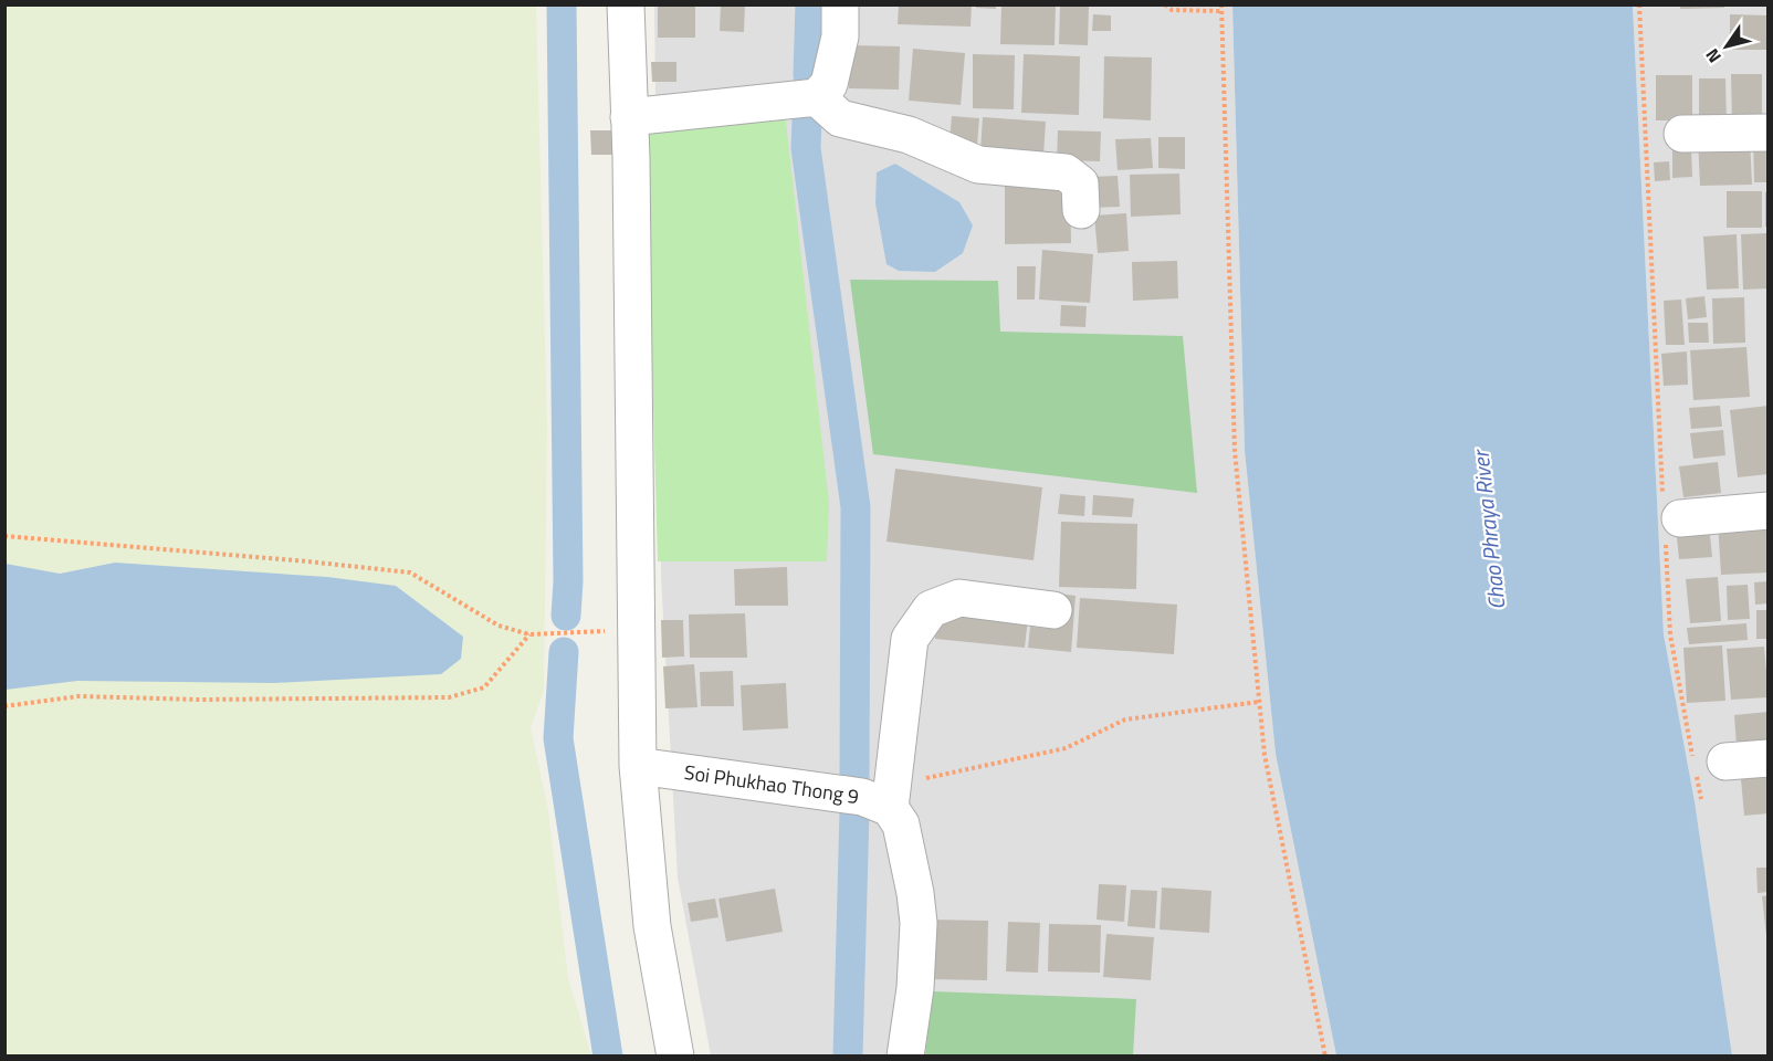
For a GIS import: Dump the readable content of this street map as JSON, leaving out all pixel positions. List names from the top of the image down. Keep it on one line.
{"streets":{"street":["Soi Phukhao Thong 9"]},"water":["Chao Phraya River"],"north":"bottom left"}
